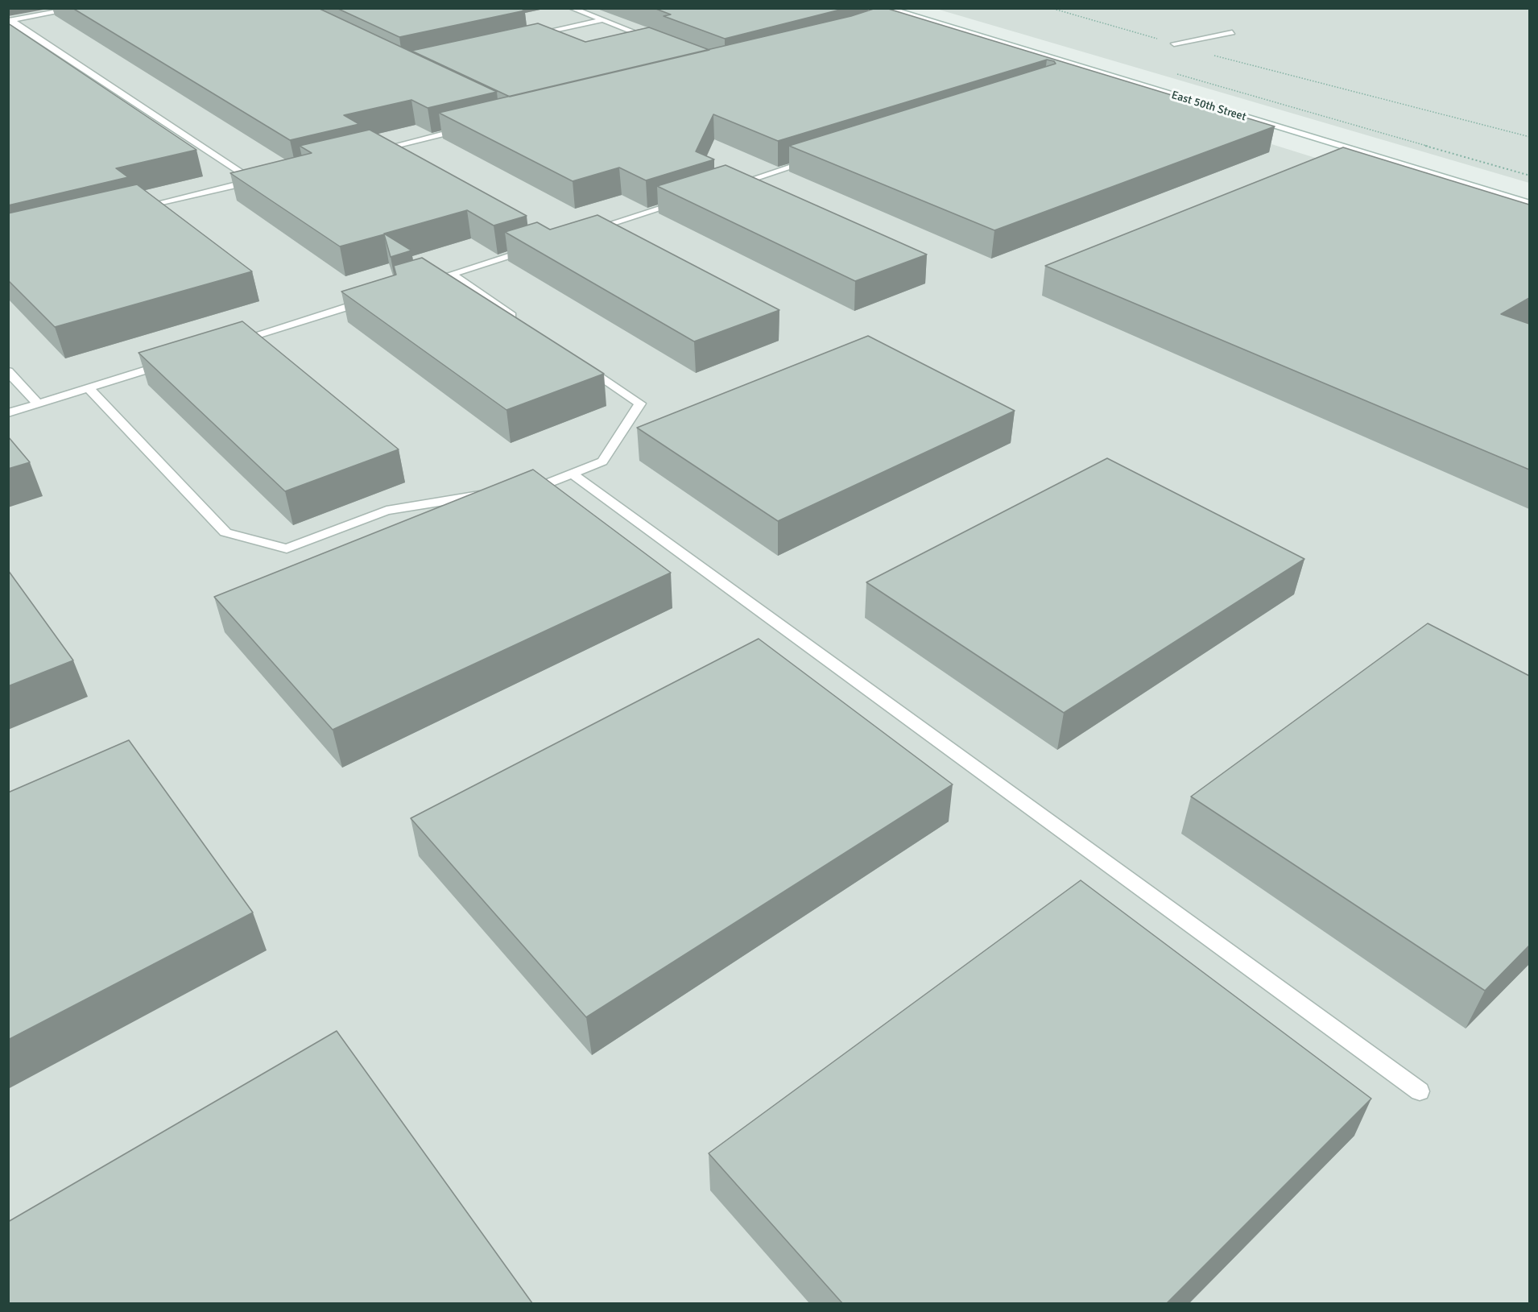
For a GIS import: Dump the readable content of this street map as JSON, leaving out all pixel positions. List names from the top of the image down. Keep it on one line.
{"streets":{"main road":["East 50th Street"]}}
